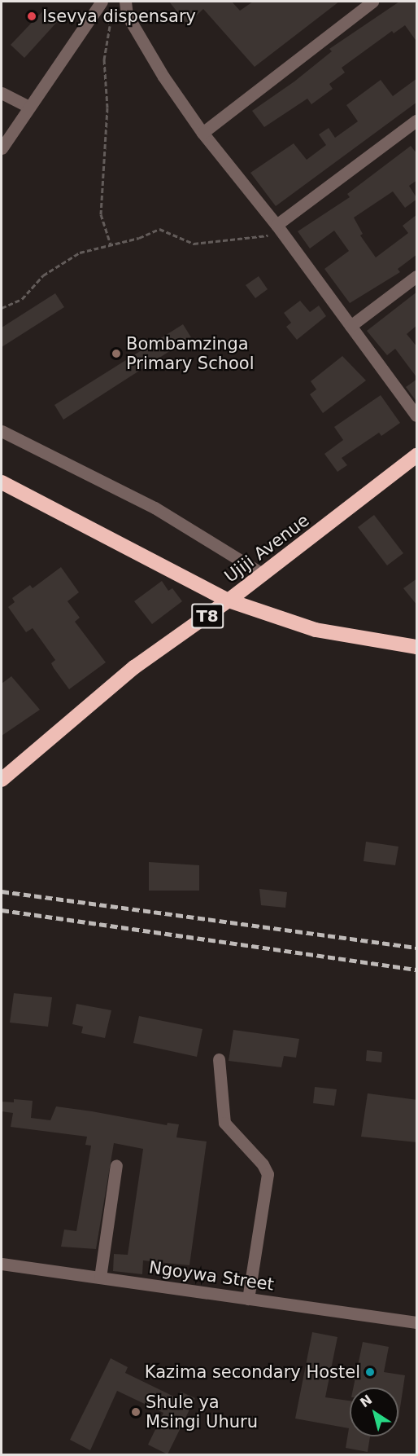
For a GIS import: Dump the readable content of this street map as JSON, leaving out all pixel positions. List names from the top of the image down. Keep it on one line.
{"streets":{"highway":["Ujiji Avenue","T8"],"street":["Ngoywa Street"]},"places":["Isevya dispensary","Bombamzinga Primary School","Kazima secondary Hostel","Shule ya Msingi Uhuru"],"north":"top left"}
